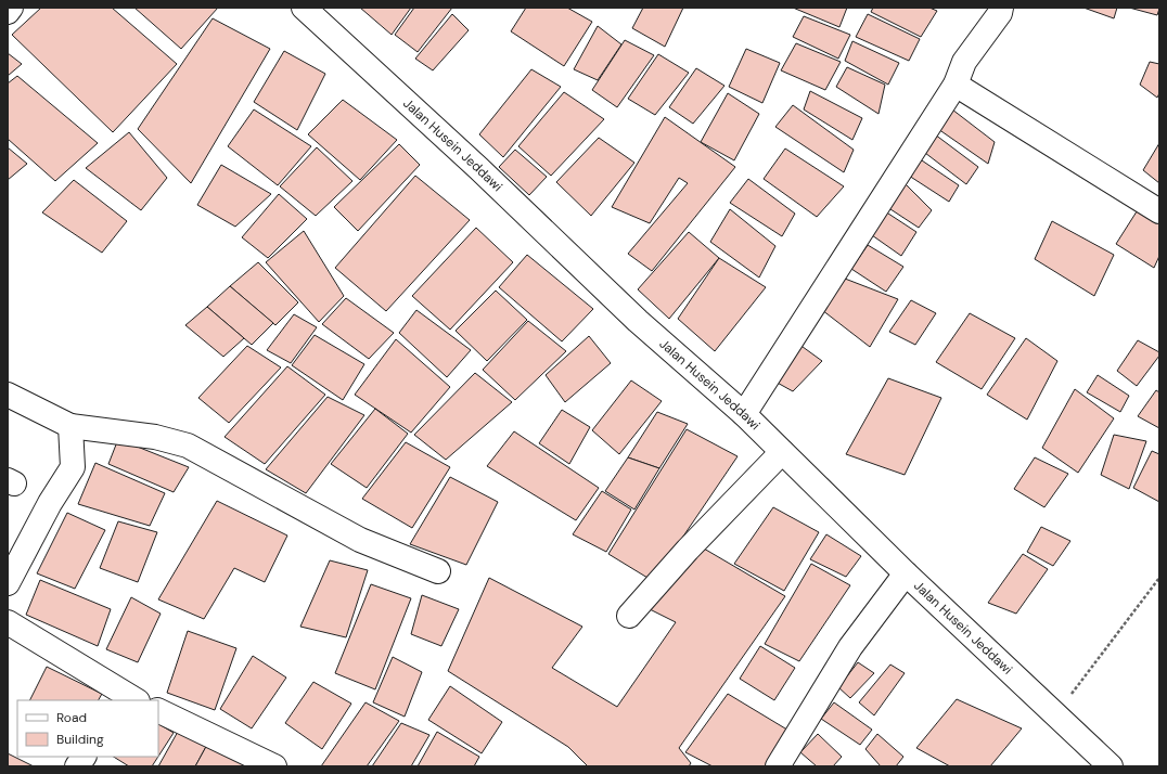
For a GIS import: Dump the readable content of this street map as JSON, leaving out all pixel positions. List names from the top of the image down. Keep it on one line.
{"streets":{"street":["Jalan Husein Jeddawi"]},"legend":["Road","Building"]}
